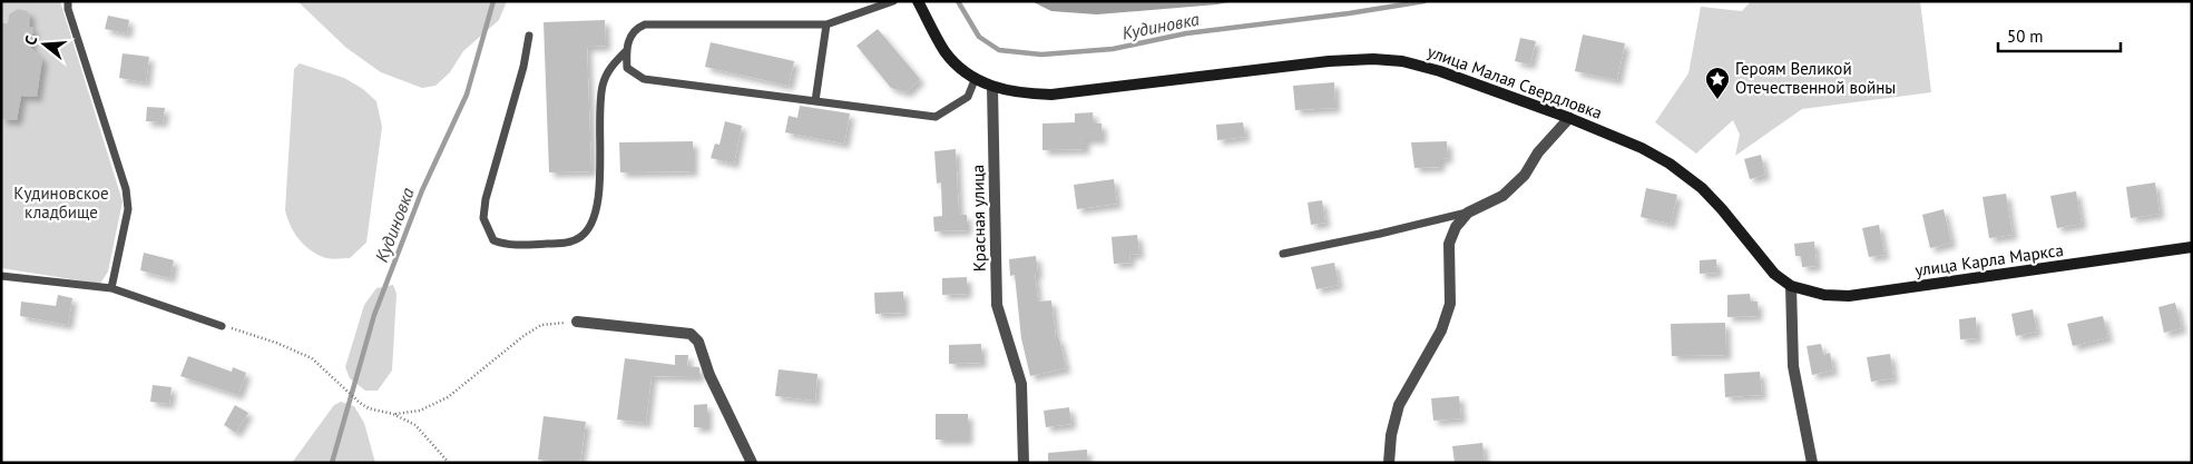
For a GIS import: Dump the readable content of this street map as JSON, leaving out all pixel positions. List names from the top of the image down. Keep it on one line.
{"streets":{"main road":["улица Малая Свердловка","улица Карла Маркса"],"street":["Красная улица"]},"crossings":[["улица Малая Свердловка","Красная улица"],["улица Малая Свердловка","улица Карла Маркса"]],"water":["Кудиновка"],"parks":["Кудиновское кладбище"],"places":{"place":["Героям Великой Отечественной войны"]},"scale_bar":"50 m","north":"left"}
